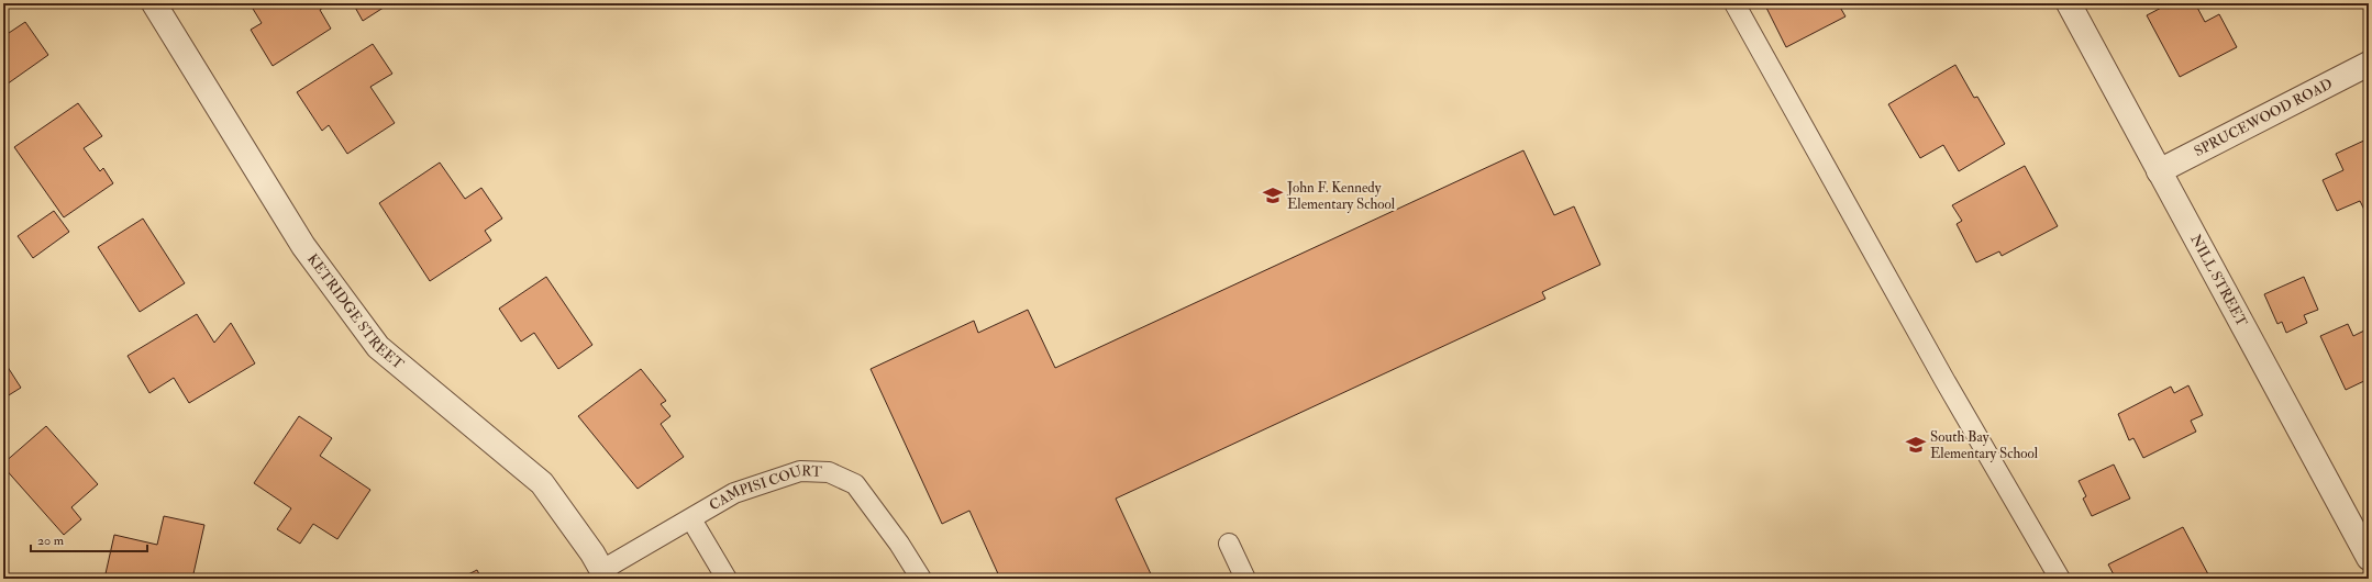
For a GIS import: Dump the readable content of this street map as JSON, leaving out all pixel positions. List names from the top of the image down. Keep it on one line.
{"streets":{"street":["SPRUCEWOOD ROAD","NILL STREET","KETRIDGE STREET"],"lane":["CAMPISI COURT"]},"crossings":[["SPRUCEWOOD ROAD","NILL STREET"],["KETRIDGE STREET","CAMPISI COURT"]],"places":{"school or university":["John F. Kennedy Elementary School","South Bay Elementary School"]},"scale_bar":"20 m"}
